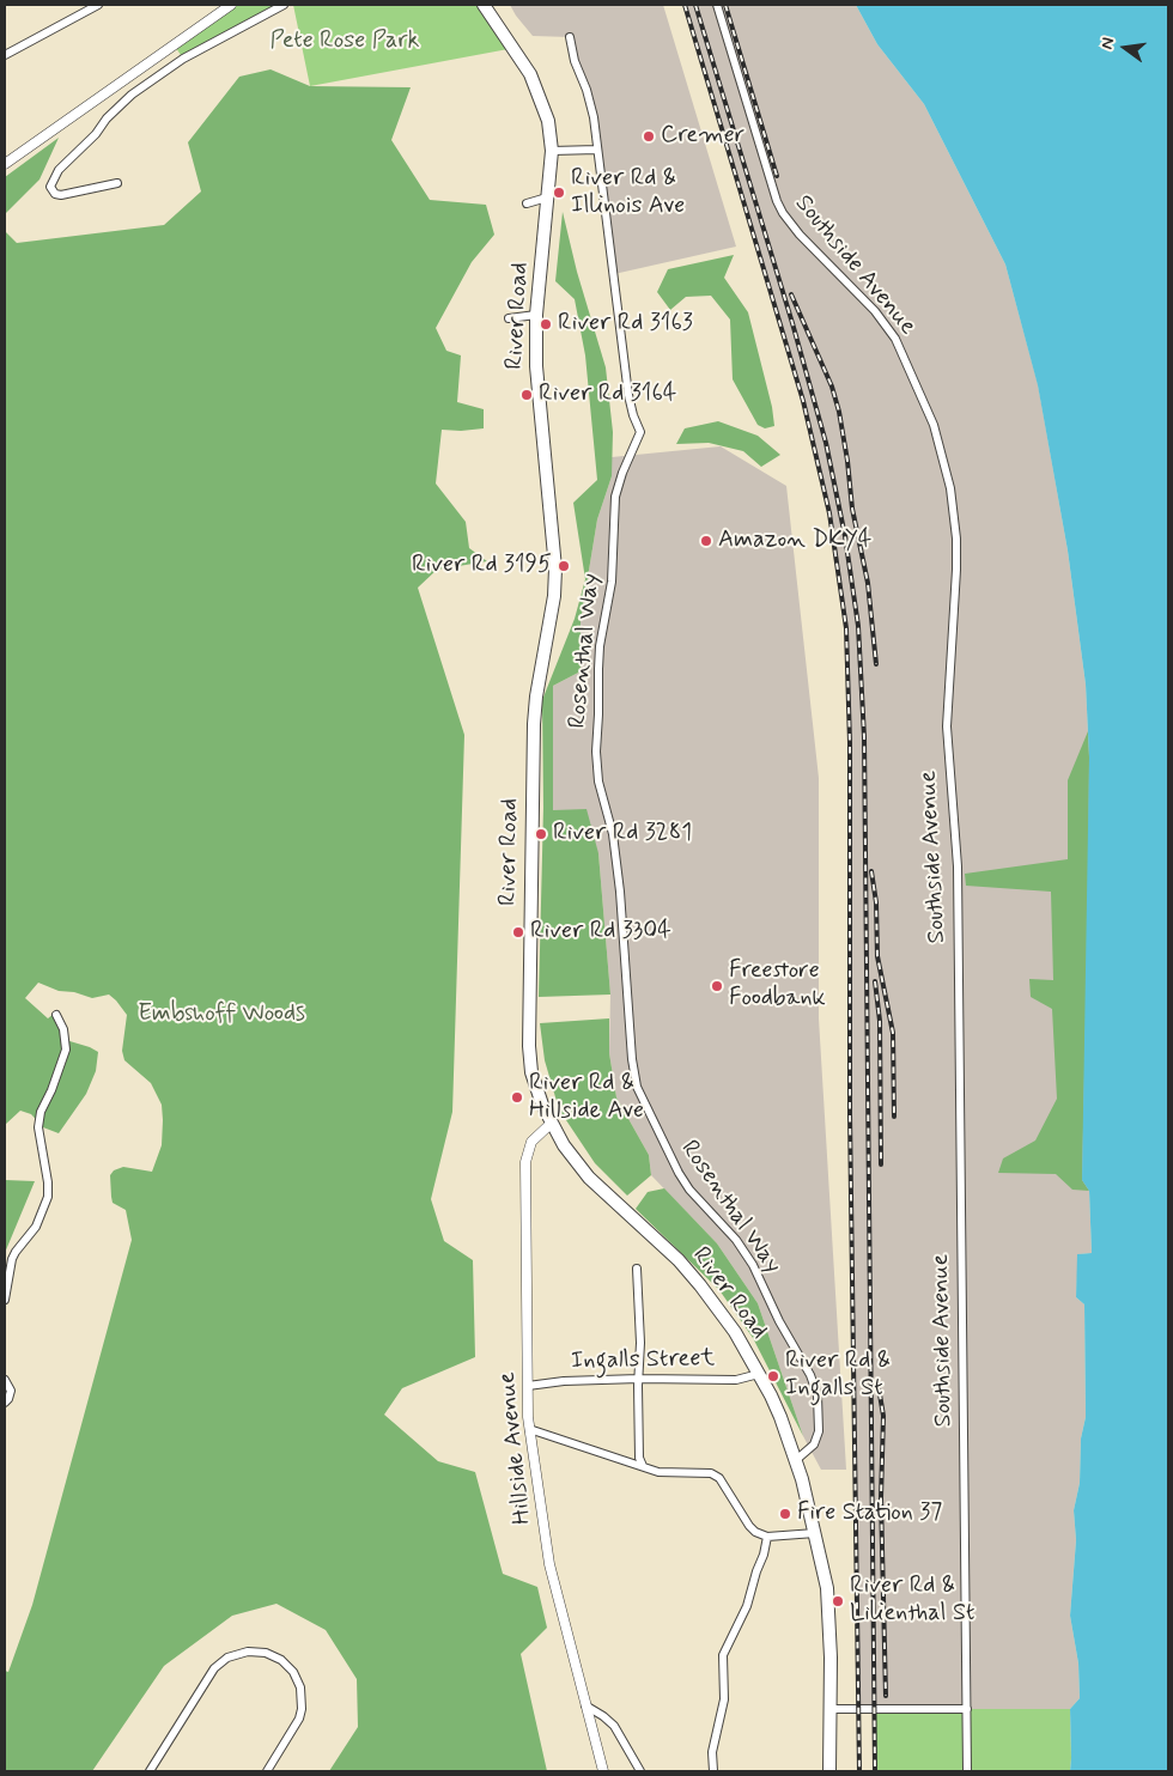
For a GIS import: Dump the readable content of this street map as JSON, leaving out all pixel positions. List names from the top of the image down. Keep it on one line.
{"streets":{"main road":["River Road"],"street":["Southside Avenue","Rosenthal Way","Ingalls Street","Hillside Avenue"]},"crossings":[["River Road","Rosenthal Way"],["River Road","Ingalls Street"],["River Road","Hillside Avenue"],["Ingalls Street","Hillside Avenue"]],"parks":["Pete Rose Park","Embshoff Woods"],"places":["Cremer","River Rd & Illinois Ave","River Rd 3163","River Rd 3164","Amazon DKY4","River Rd 3195","River Rd 3281","River Rd 3304","Freestore Foodbank","River Rd & Hillside Ave","River Rd & Ingalls St","Fire Station 37","River Rd & Lilienthal St"],"north":"left"}
